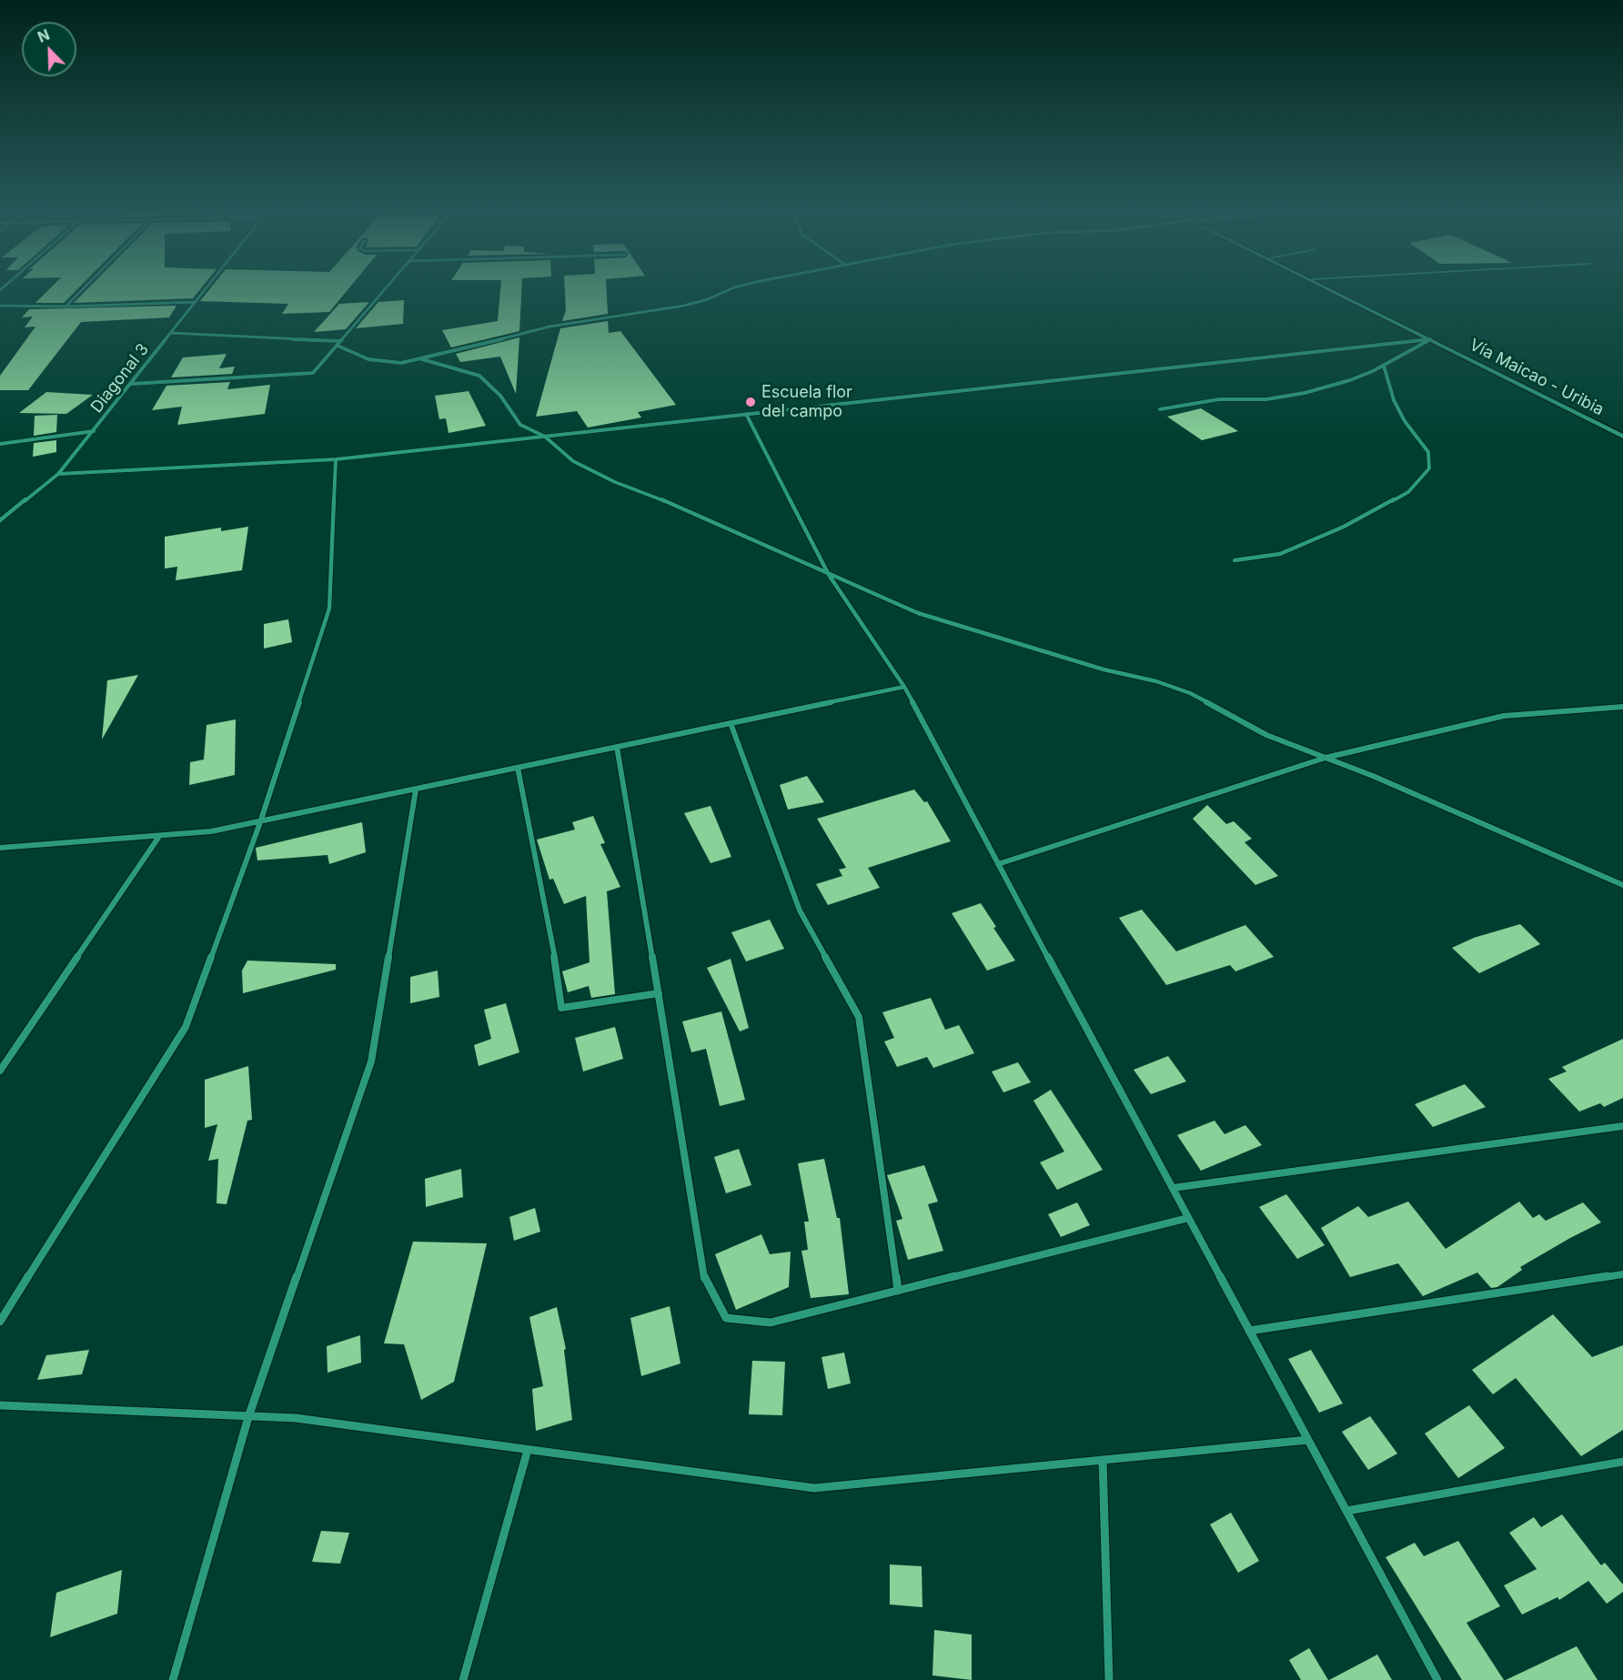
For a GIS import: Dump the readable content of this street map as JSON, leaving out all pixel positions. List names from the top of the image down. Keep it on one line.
{"streets":{"street":["Vía Maicao - Uribia","Diagonal 3"]},"places":["Escuela flor del campo"],"north":"top left"}
